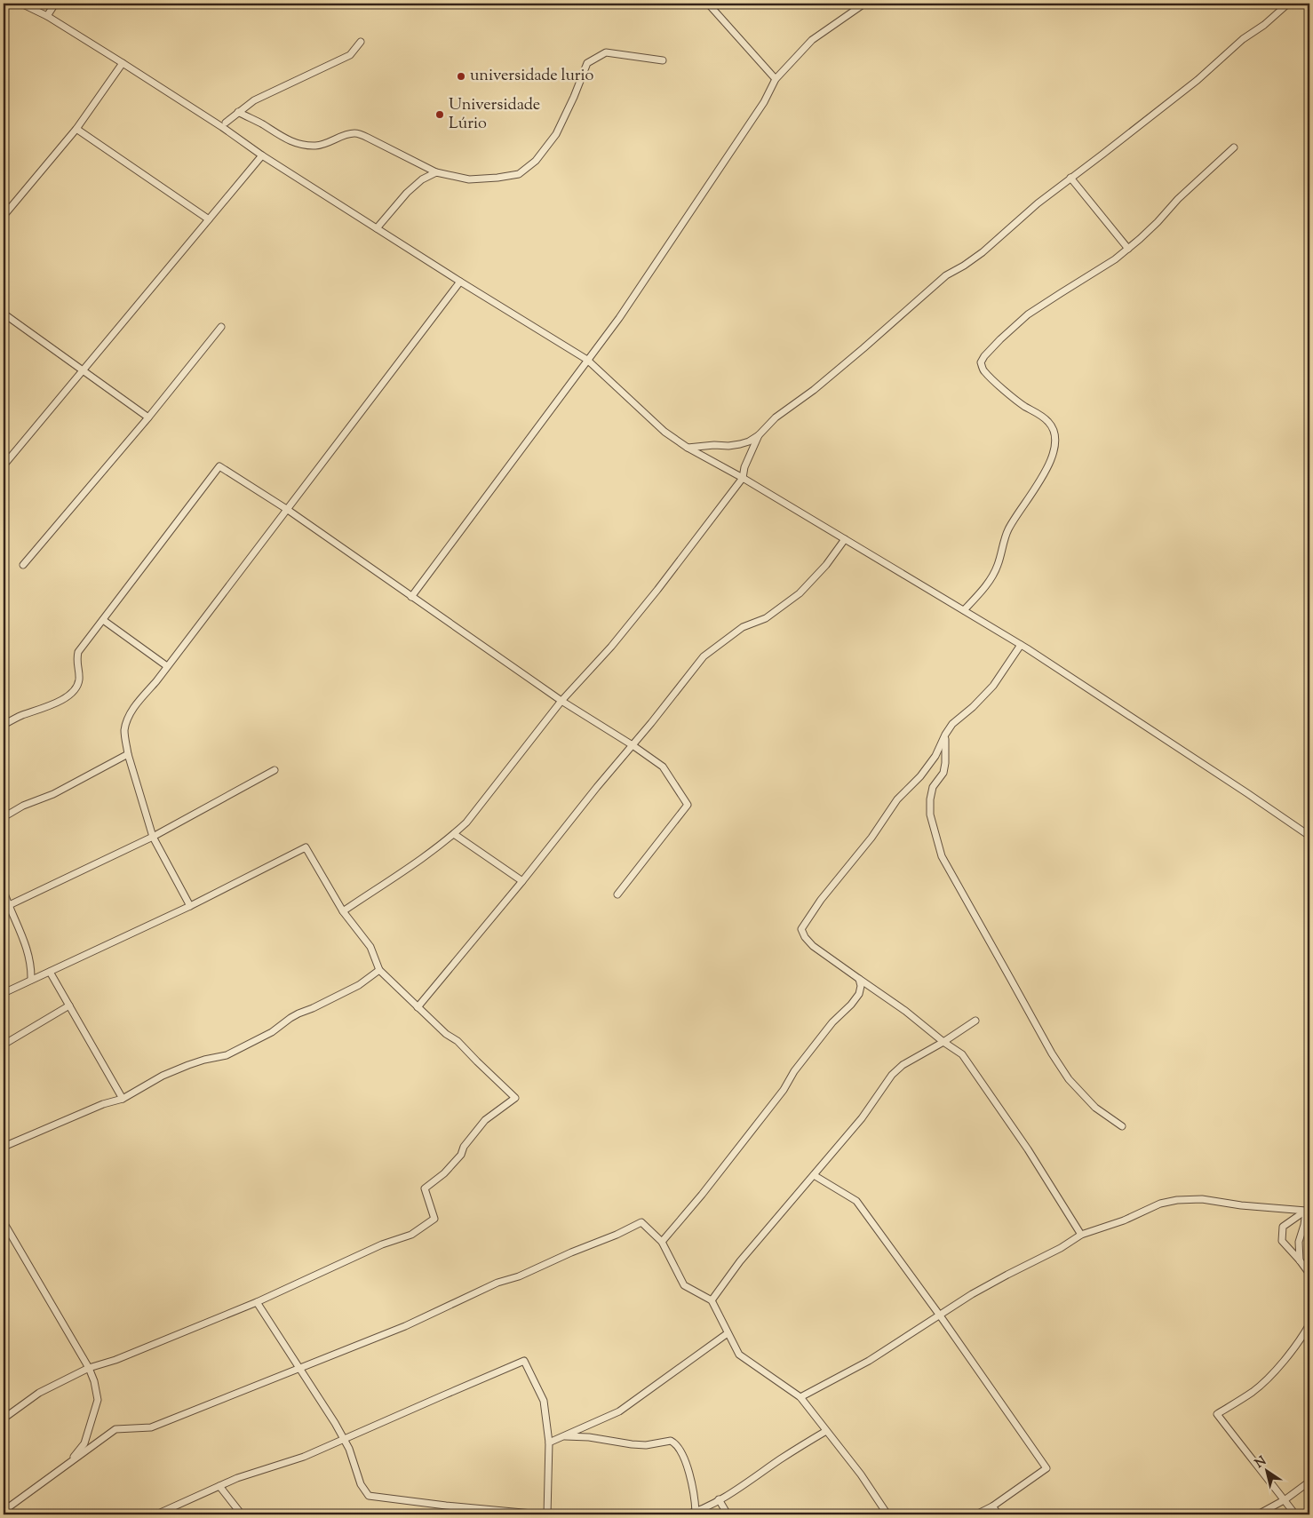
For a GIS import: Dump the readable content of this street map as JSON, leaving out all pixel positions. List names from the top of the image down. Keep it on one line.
{"places":["universidade lurio","Universidade Lúrio"],"north":"top left"}
